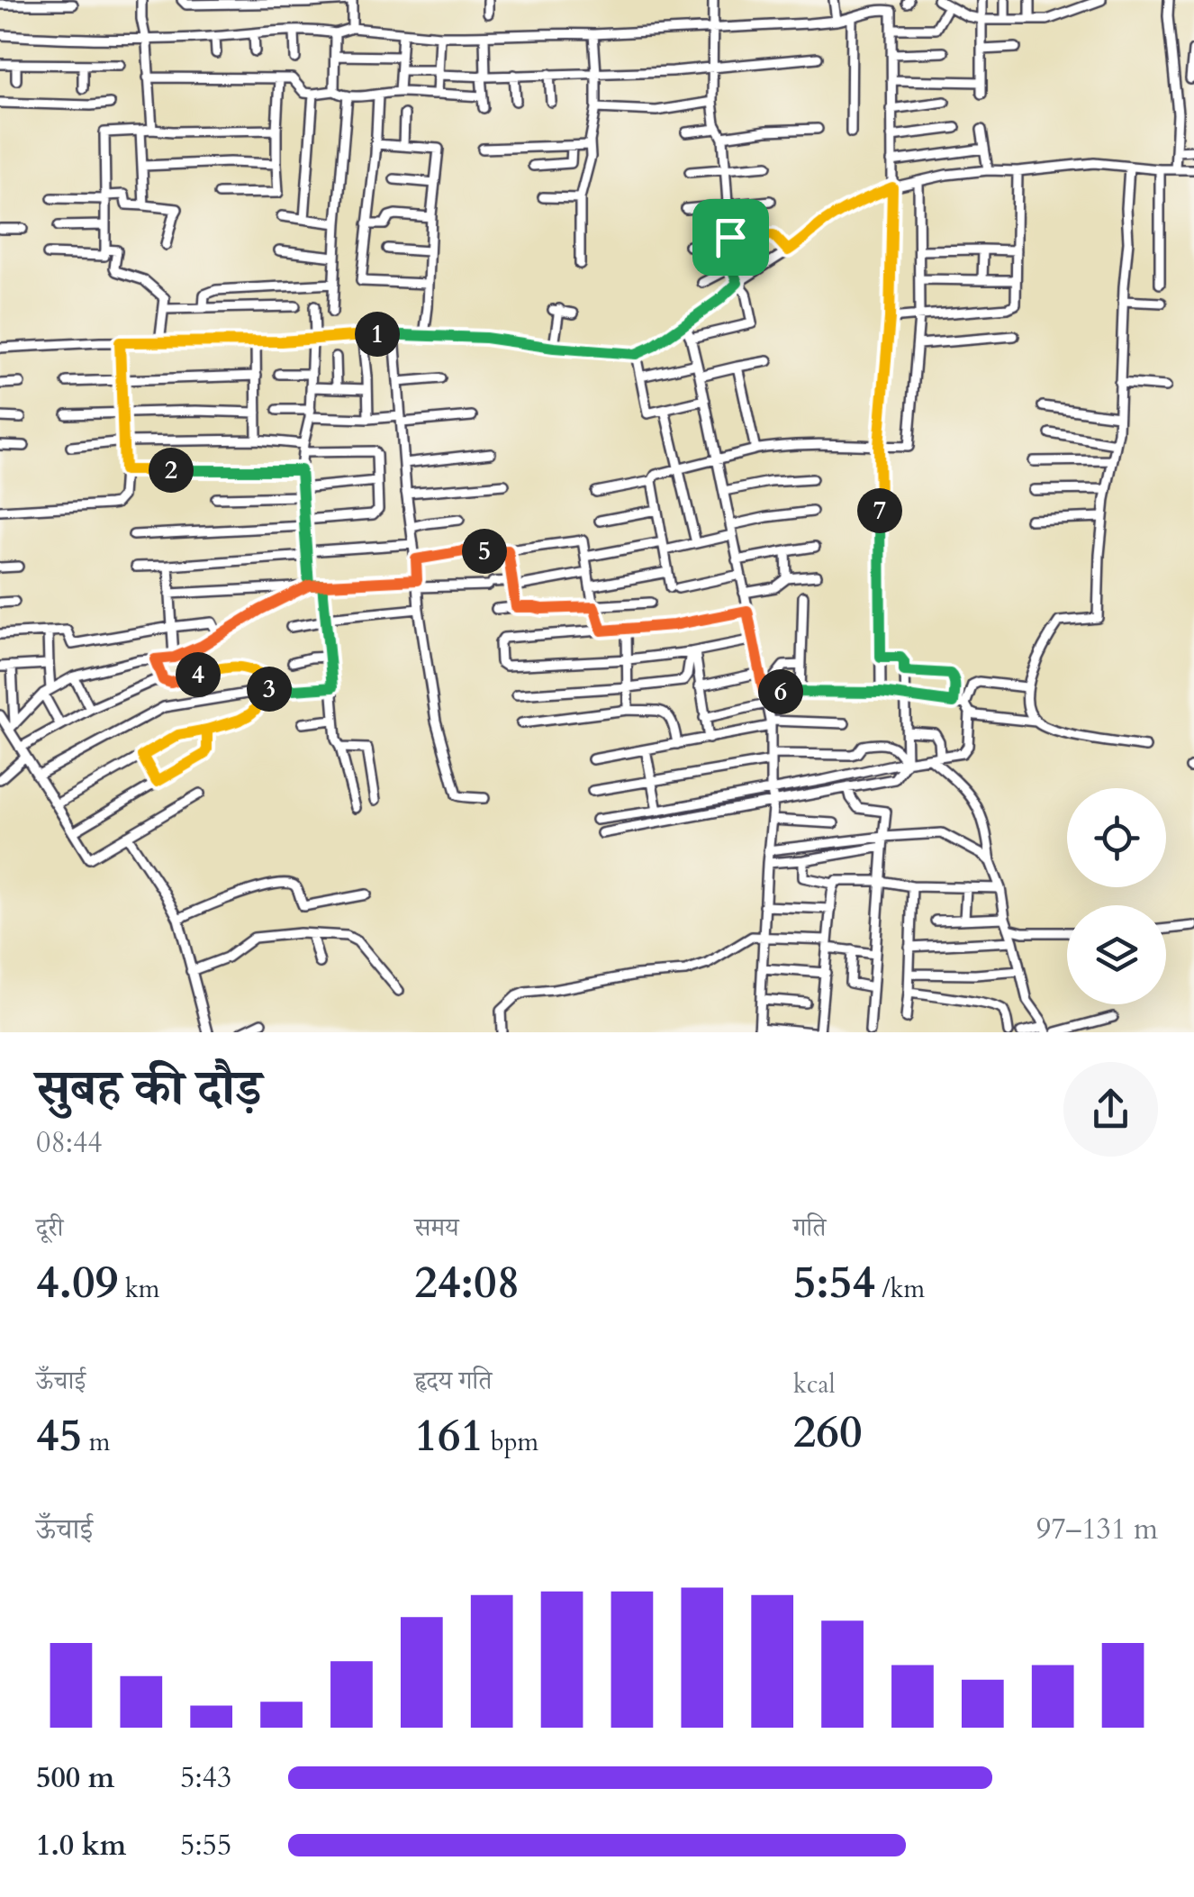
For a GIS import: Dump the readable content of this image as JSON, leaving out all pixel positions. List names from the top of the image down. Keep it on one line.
{"page":{"pins":["1","2","7","5","4","3","6"],"heading":["सुबह की दौड़","08:44"],"stats":[["दूरी","4.09 km"],["समय","24:08"],["गति","5:54 /km"],["ऊँचाई","45 m"],["हृदय गति","161 bpm"],["kcal","260"]],"chart":["ऊँचाई","97–131 m"],"list":[{"name":"500 m","note":"5:43"},{"name":"1.0 km","note":"5:55"}]}}
